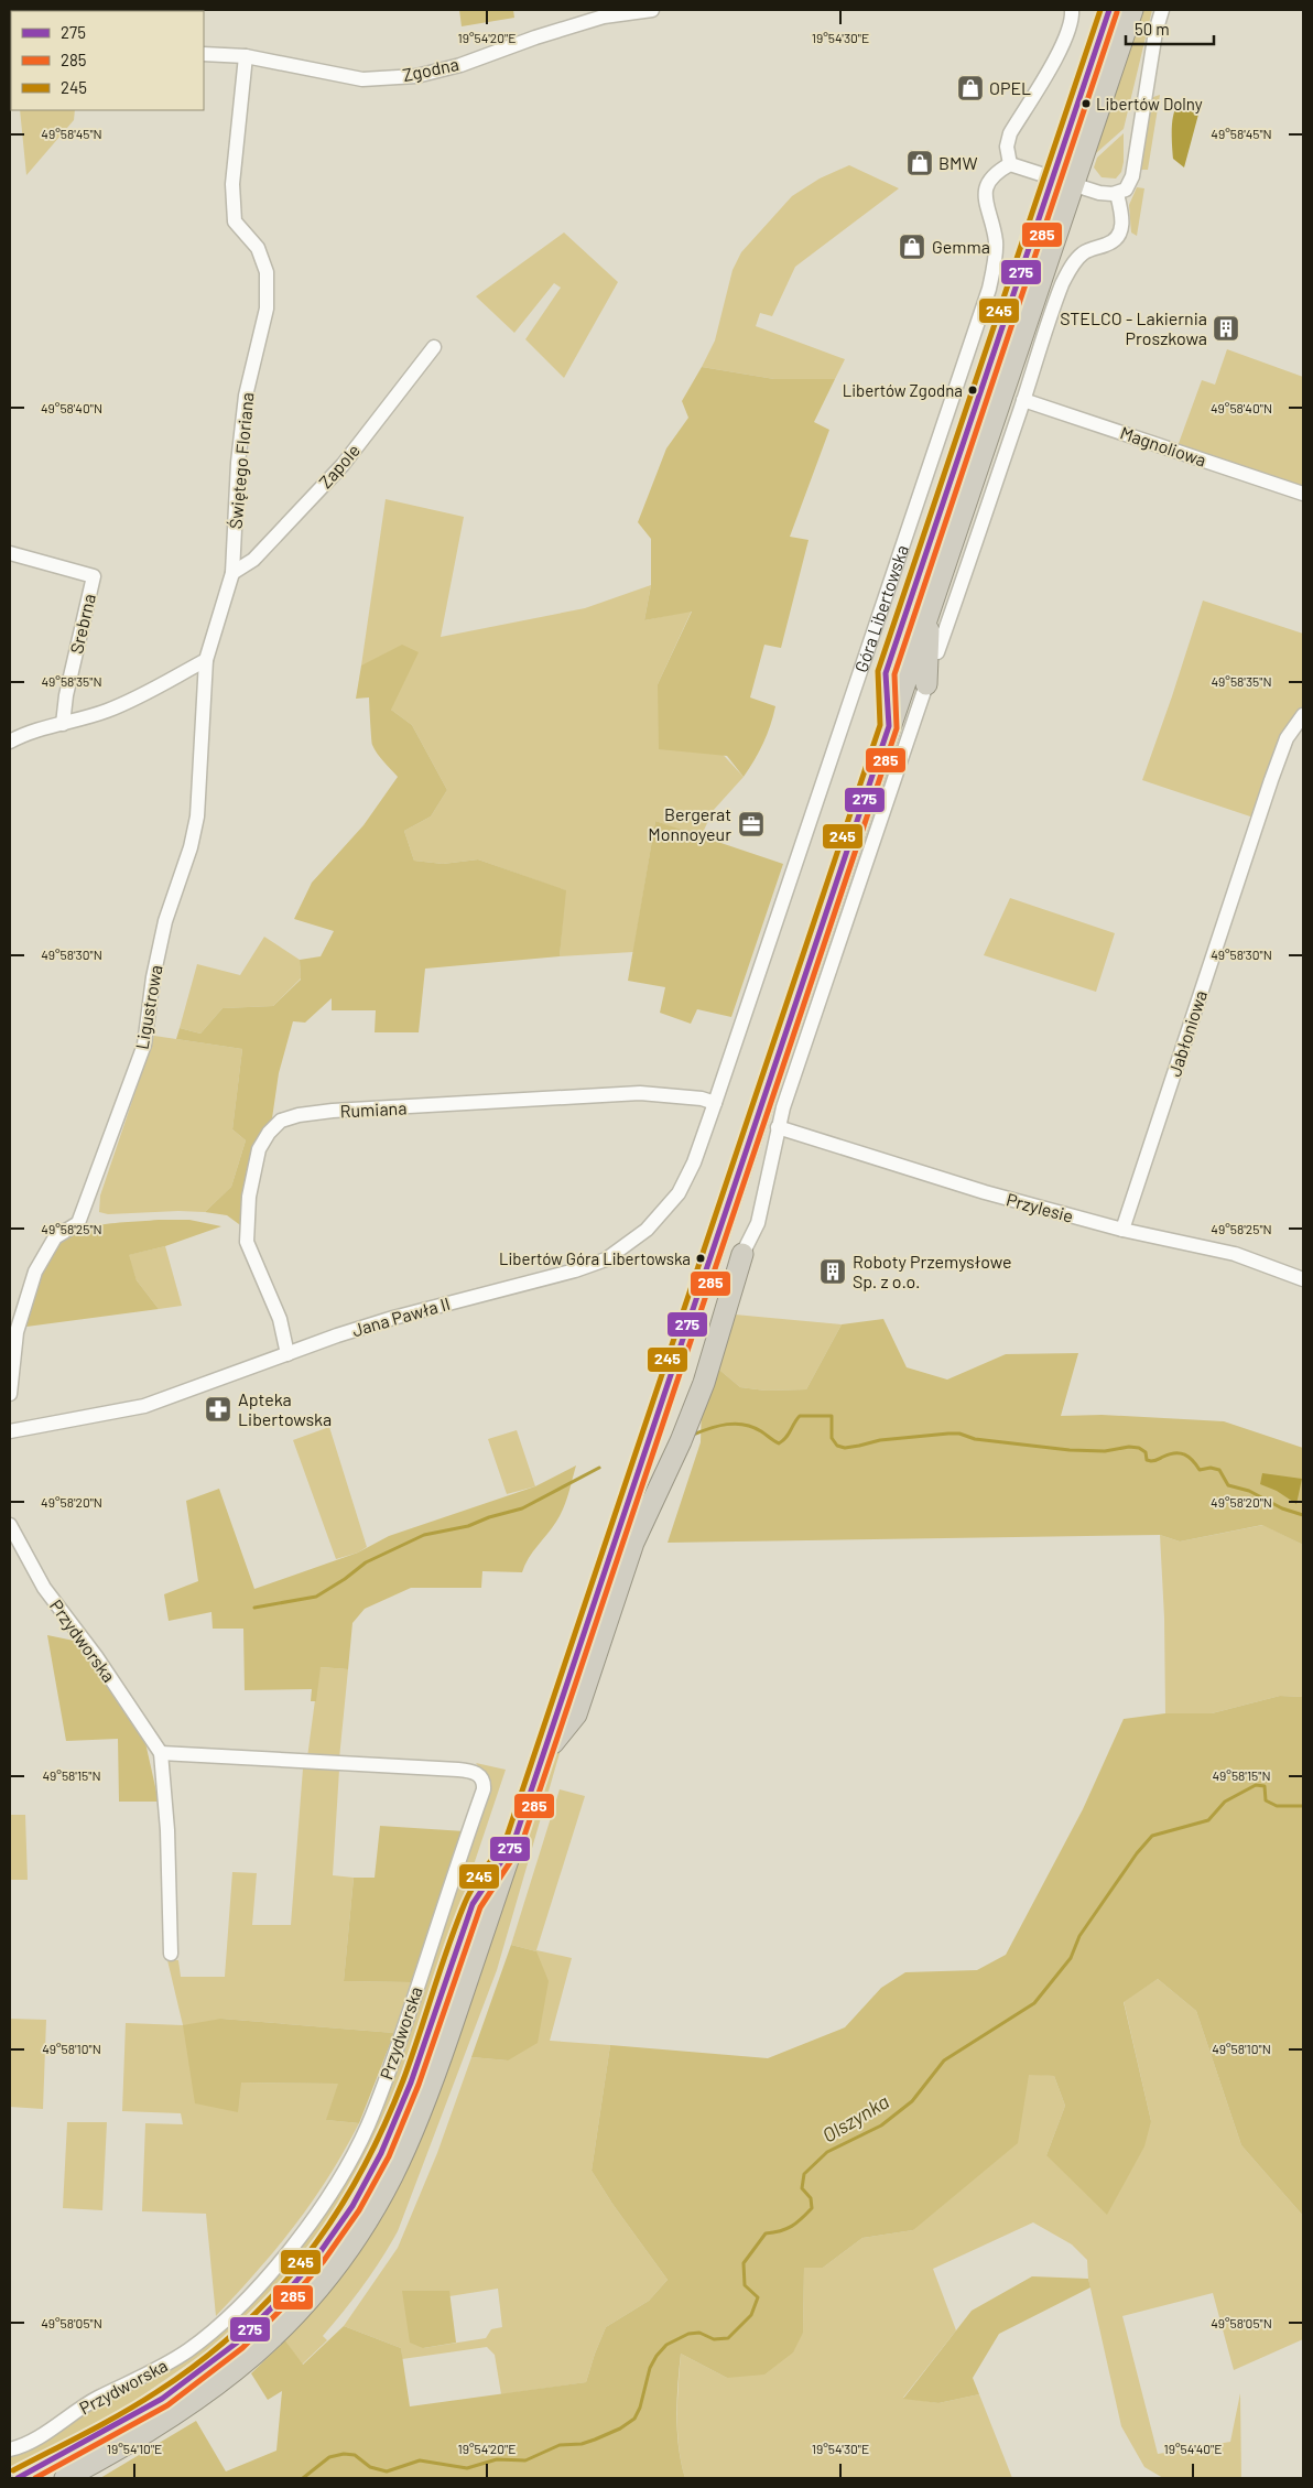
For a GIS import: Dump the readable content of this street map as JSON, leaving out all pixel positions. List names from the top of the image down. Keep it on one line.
{"streets":{"highway":["Góra Libertowska"],"street":["Zgodna","Magnoliowa","Świętego Floriana","Zapole","Srebrna","Ligustrowa","Jabłoniowa","Rumiana","Przylesie","Jana Pawła II","Przydworska"]},"crossings":[["Zgodna","Świętego Floriana"],["Świętego Floriana","Zapole"],["Świętego Floriana","Ligustrowa"],["Góra Libertowska","Rumiana"],["Góra Libertowska","Jana Pawła II"],["Jabłoniowa","Przylesie"],["Rumiana","Jana Pawła II"]],"water":["Olszynka"],"places":{"shop":["OPEL","BMW","Gemma"],"other":["Libertów Dolny","Libertów Zgodna","Libertów Góra Libertowska"],"building":["STELCO - Lakiernia Proszkowa","Roboty Przemysłowe Sp. z o.o."],"office":["Bergerat Monnoyeur"],"pharmacy":["Apteka Libertowska"]},"lines":["transit line 275","transit line 245","transit line 285"],"legend":["275","285","245"],"scale_bar":"50 m","coordinates":["19°54'20\"E","19°54'30\"E","49°58'45\"N","49°58'40\"N","49°58'35\"N","49°58'30\"N","49°58'25\"N","49°58'20\"N","49°58'15\"N","49°58'10\"N","49°58'05\"N","19°54'10\"E","19°54'40\"E"]}
